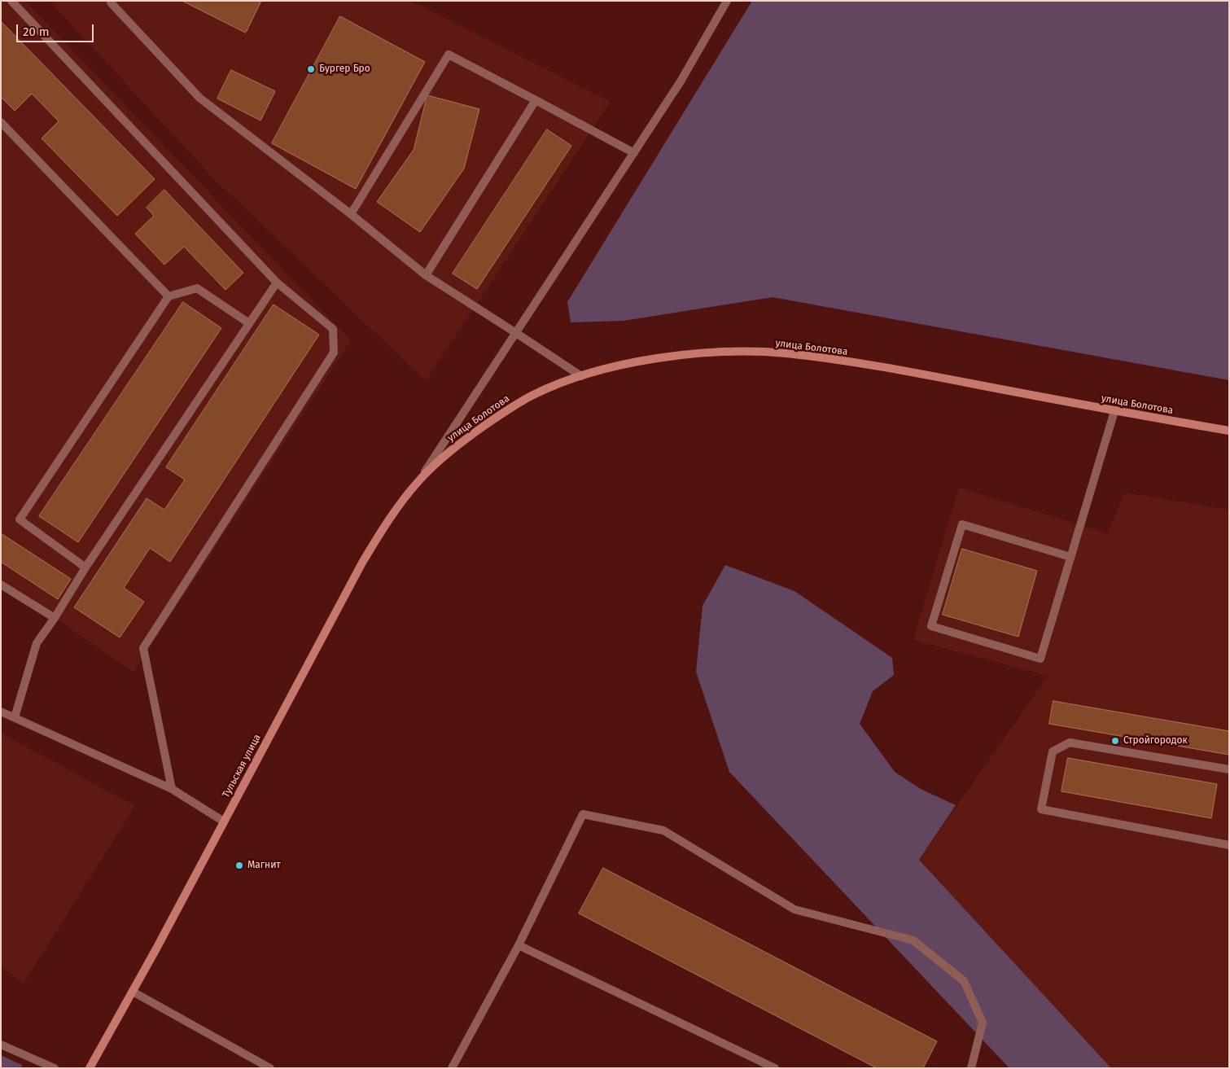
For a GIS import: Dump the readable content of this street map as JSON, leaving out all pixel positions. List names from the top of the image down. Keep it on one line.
{"streets":{"main road":["улица Болотова","Тульская улица"]},"crossings":[["улица Болотова","Тульская улица"]],"places":["Бургер Бро","Стройгородок","Магнит"],"scale_bar":"20 m"}
